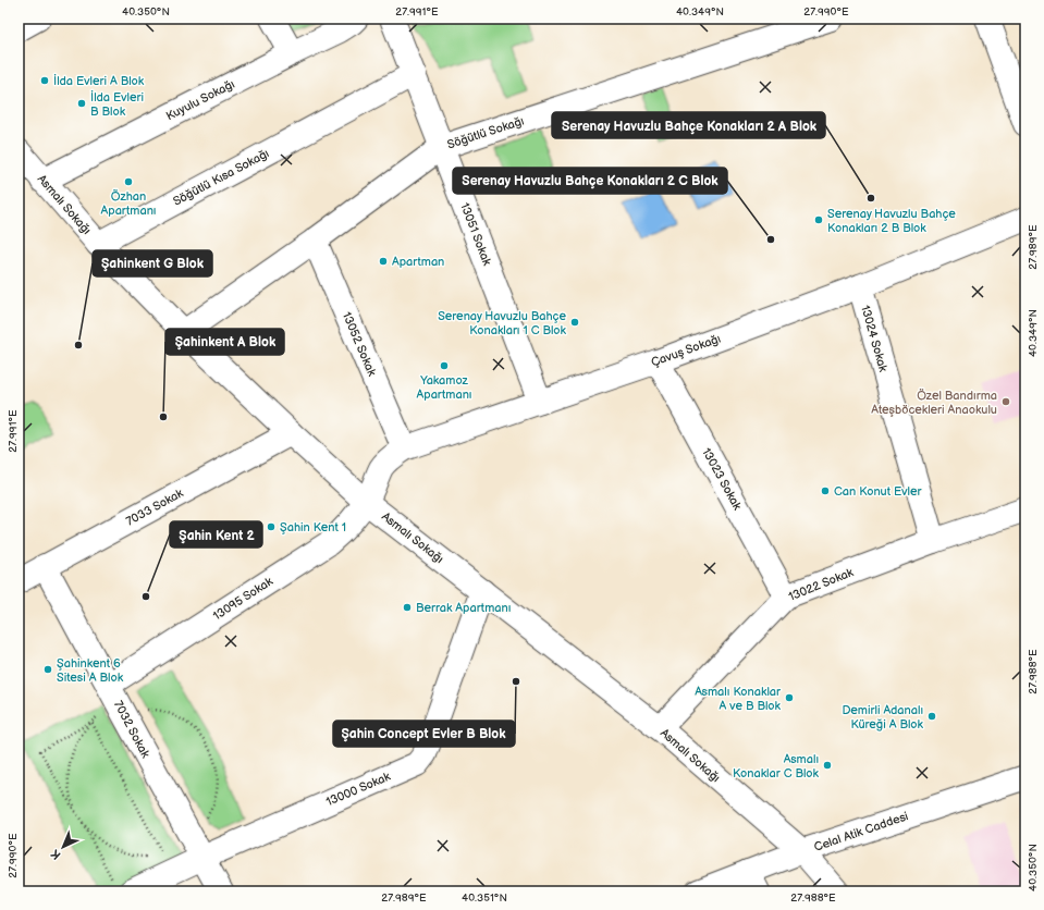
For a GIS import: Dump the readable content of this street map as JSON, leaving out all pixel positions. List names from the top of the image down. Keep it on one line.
{"streets":{"street":["Kuyulu Sokağı","Söğütlü Sokağı","Söğütlü Kısa Sokağı","Asmalı Sokağı","13051 Sokak","13024 Sokak","13052 Sokak","Çavuş Sokağı","13023 Sokak","7033 Sokak","13022 Sokak","13095 Sokak","7032 Sokak","13000 Sokak","Celal Atik Caddesi"]},"crossings":[["Kuyulu Sokağı","Asmalı Sokağı"],["Söğütlü Sokağı","Asmalı Sokağı"],["Söğütlü Sokağı","13051 Sokak"],["Söğütlü Sokağı","13052 Sokak"],["Söğütlü Kısa Sokağı","Asmalı Sokağı"],["Söğütlü Kısa Sokağı","13051 Sokak"],["Asmalı Sokağı","Çavuş Sokağı"],["Asmalı Sokağı","7033 Sokak"],["Asmalı Sokağı","13022 Sokak"],["Asmalı Sokağı","13095 Sokak"],["Asmalı Sokağı","13000 Sokak"],["Asmalı Sokağı","Celal Atik Caddesi"],["13051 Sokak","Çavuş Sokağı"],["13024 Sokak","Çavuş Sokağı"],["13024 Sokak","13022 Sokak"],["13052 Sokak","Çavuş Sokağı"],["Çavuş Sokağı","13023 Sokak"],["Çavuş Sokağı","13095 Sokak"],["13023 Sokak","13022 Sokak"],["7033 Sokak","7032 Sokak"],["13095 Sokak","7032 Sokak"],["7032 Sokak","13000 Sokak"]],"places":["İlda Evleri A Blok","İlda Evleri B Blok","Özhan Apartmanı","Serenay Havuzlu Bahçe Konakları 2 A Blok","Serenay Havuzlu Bahçe Konakları 2 B Blok","Serenay Havuzlu Bahçe Konakları 2 C Blok","Apartman","Serenay Havuzlu Bahçe Konakları 1 C Blok","Şahinkent G Blok","Yakamoz Apartmanı","Özel Bandırma Ateşböcekleri Anaokulu","Şahinkent A Blok","Can Konut Evler","Şahin Kent 1","Şahin Kent 2","Berrak Apartmanı","Şahinkent 6 Sitesi A Blok","Şahin Concept Evler B Blok","Asmalı Konaklar A ve B Blok","Demirli Adanalı Küreği A Blok","Asmalı Konaklar C Blok"],"north":"bottom left","coordinates":["40.350°N","27.991°E","40.349°N","27.990°E","27.989°E","27.988°E","40.351°N"]}
